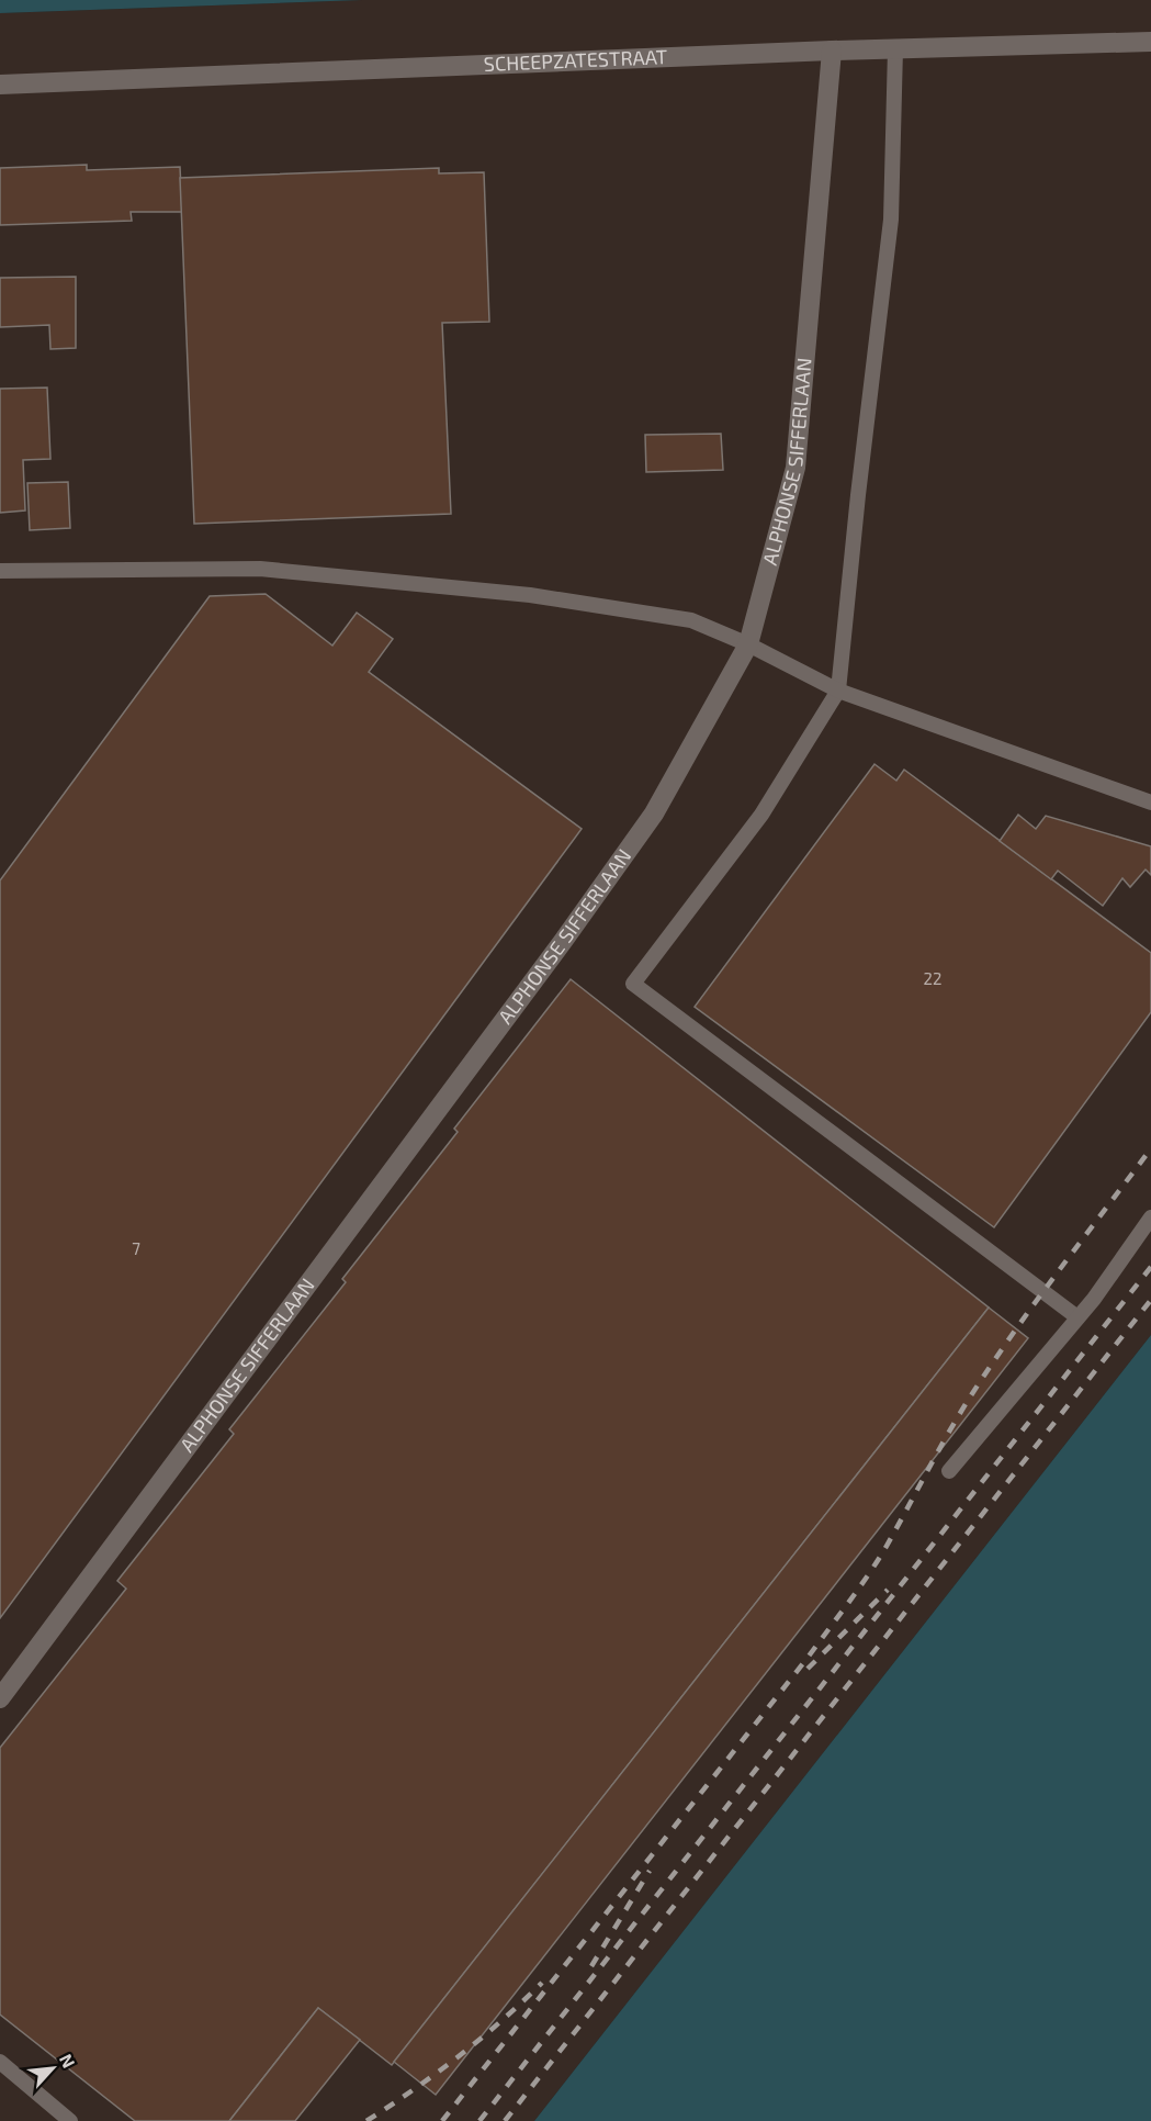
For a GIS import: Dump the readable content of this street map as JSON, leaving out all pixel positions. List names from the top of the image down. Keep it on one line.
{"streets":{"street":["SCHEEPZATESTRAAT","ALPHONSE SIFFERLAAN"]},"crossings":[["SCHEEPZATESTRAAT","ALPHONSE SIFFERLAAN"]],"house_numbers":["22","7"],"north":"top right"}
